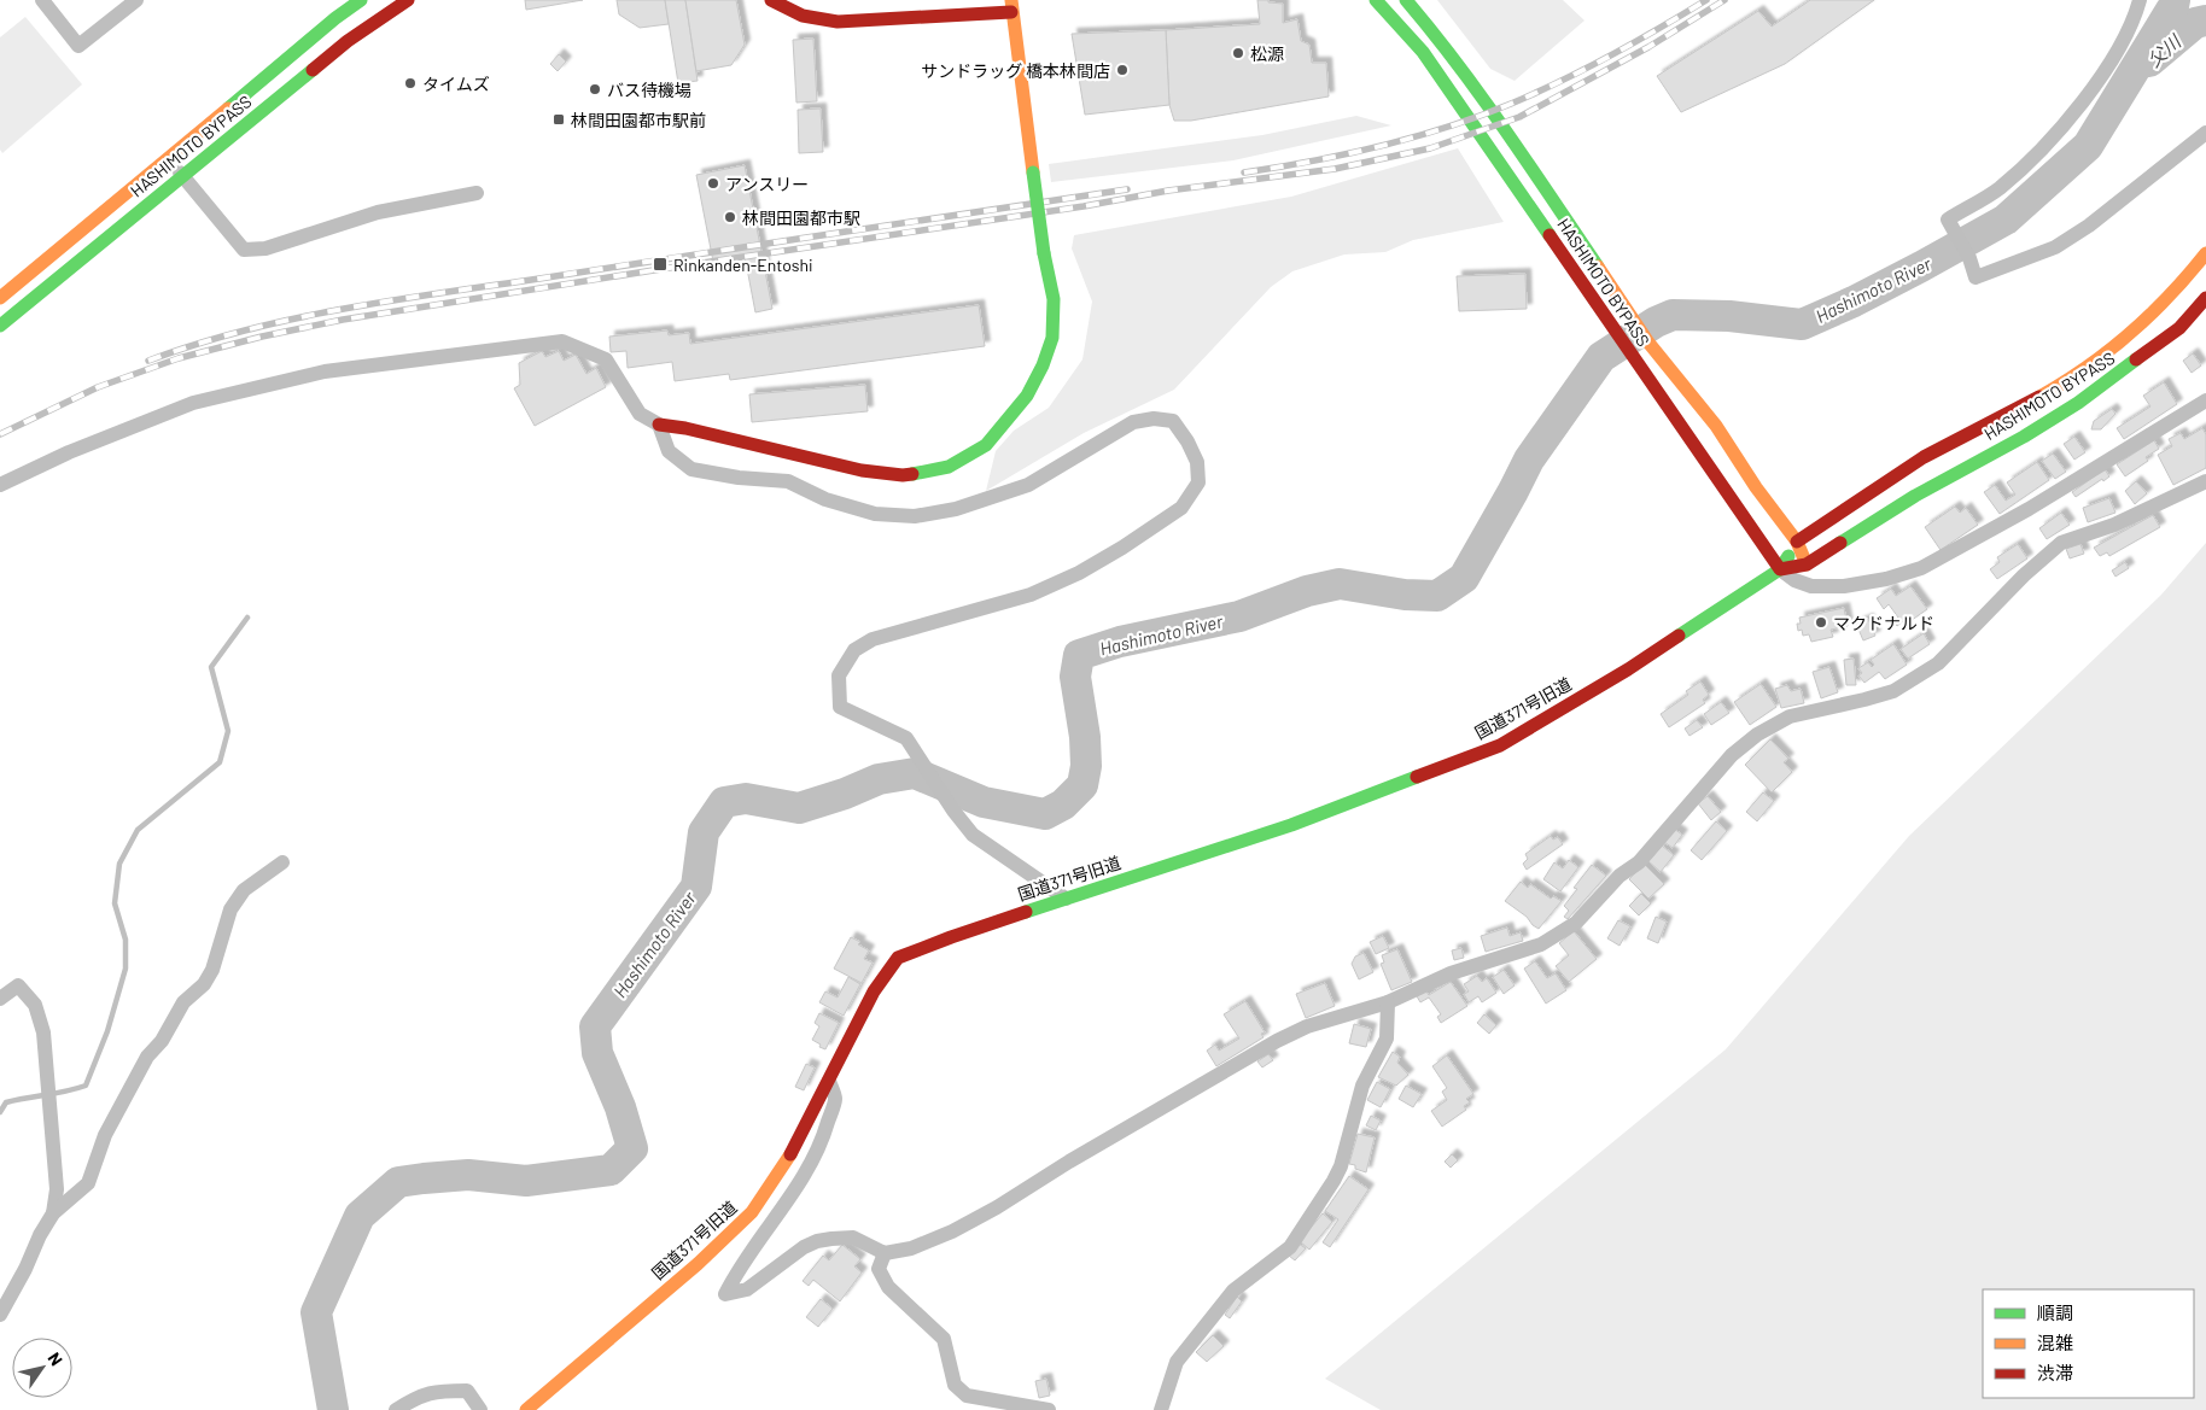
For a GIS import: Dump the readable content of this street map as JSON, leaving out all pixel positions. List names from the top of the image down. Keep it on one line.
{"streets":{"main road":["HASHIMOTO BYPASS","国道371号旧道"]},"crossings":[["HASHIMOTO BYPASS","国道371号旧道"]],"water":["父川","Hashimoto River"],"places":{"other":["松源","サンドラッグ 橋本林間店","タイムズ","バス待機場","アンスリー","林間田園都市駅","マクドナルド"],"transit":["林間田園都市駅前","Rinkanden-Entoshi"]},"legend":["順調","混雑","渋滞"],"north":"top right"}
